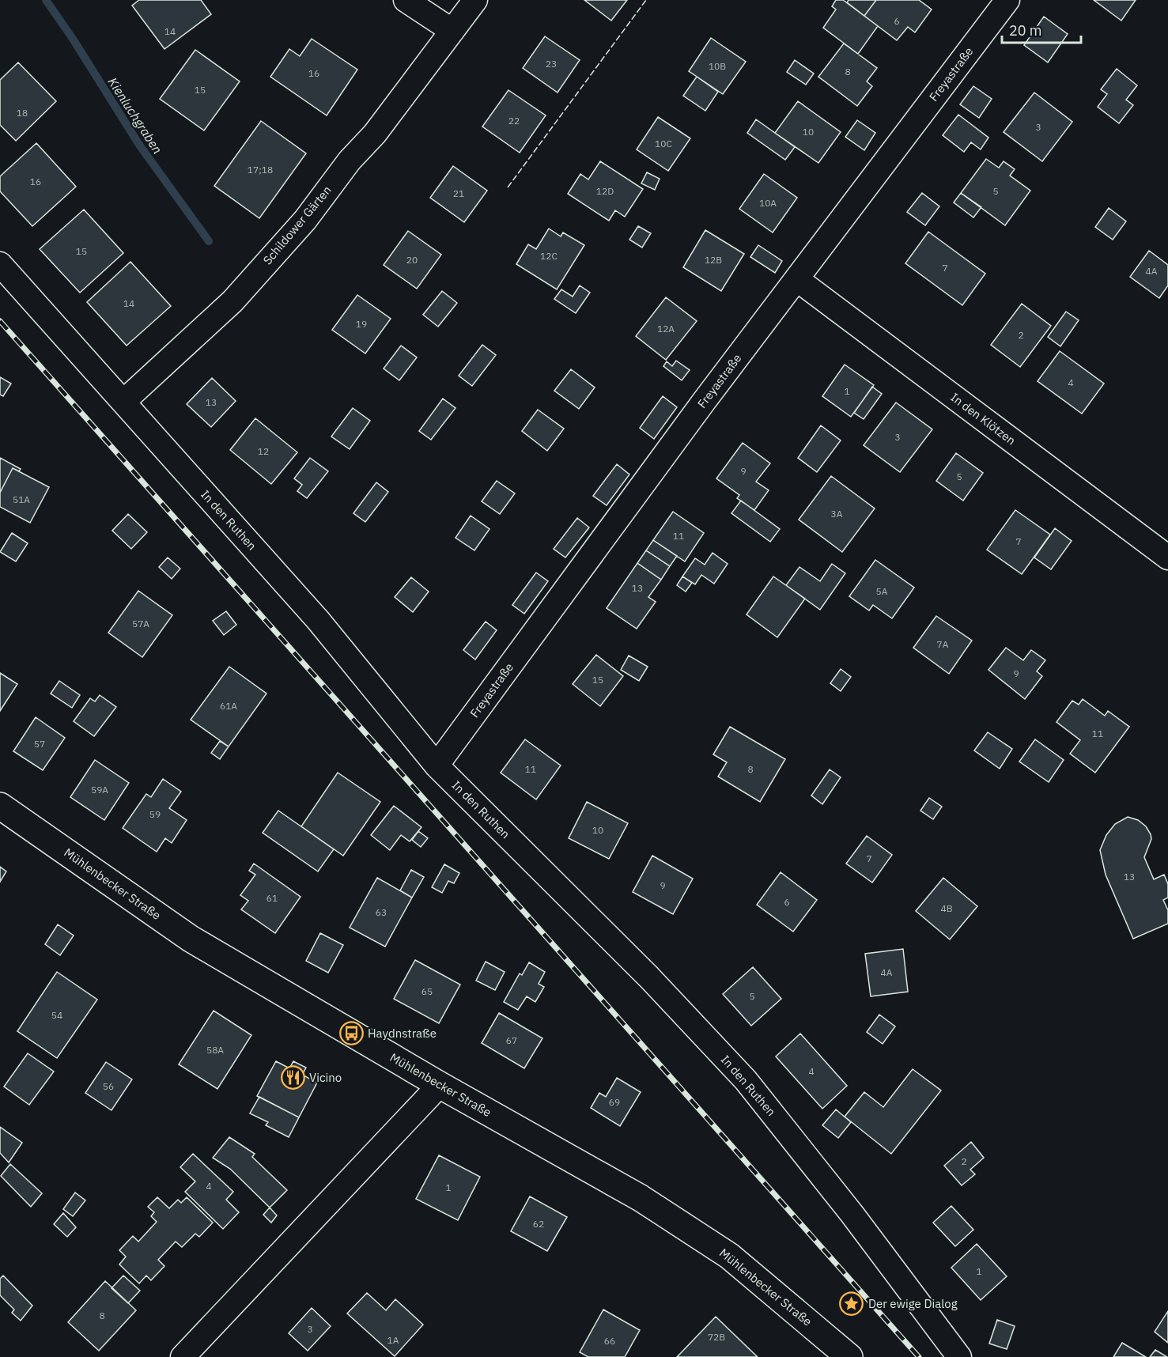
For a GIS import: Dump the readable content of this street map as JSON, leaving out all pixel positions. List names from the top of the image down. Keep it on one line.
{"streets":{"main road":["Mühlenbecker Straße"],"street":["Freyastraße","Schildower Gärten","In den Klötzen","In den Ruthen"]},"crossings":[["Freyastraße","In den Klötzen"],["Freyastraße","In den Ruthen"],["Schildower Gärten","In den Ruthen"]],"water":["Kienluchgraben"],"places":{"bus stop":["Haydnstraße"],"restaurant":["Vicino"],"place":["Der ewige Dialog"]},"house_numbers":["6","14","23","10B","8","16","15","18","22","3","10","10C","17;18","16","12D","5","21","10A","15","12C","20","12B","7","4A","14","19","12A","2","4","1","13","3","12","9","5","51A","3A","11","7","13","5A","57A","7A","9","15","61A","11","57","11","8","59A","59","10","7","13","9","61","6","4B","63","4A","65","5","54","67","58A","4","56","69","2","4","1","62","1","8","3","72B","1A","66"],"scale_bar":"20 m"}
